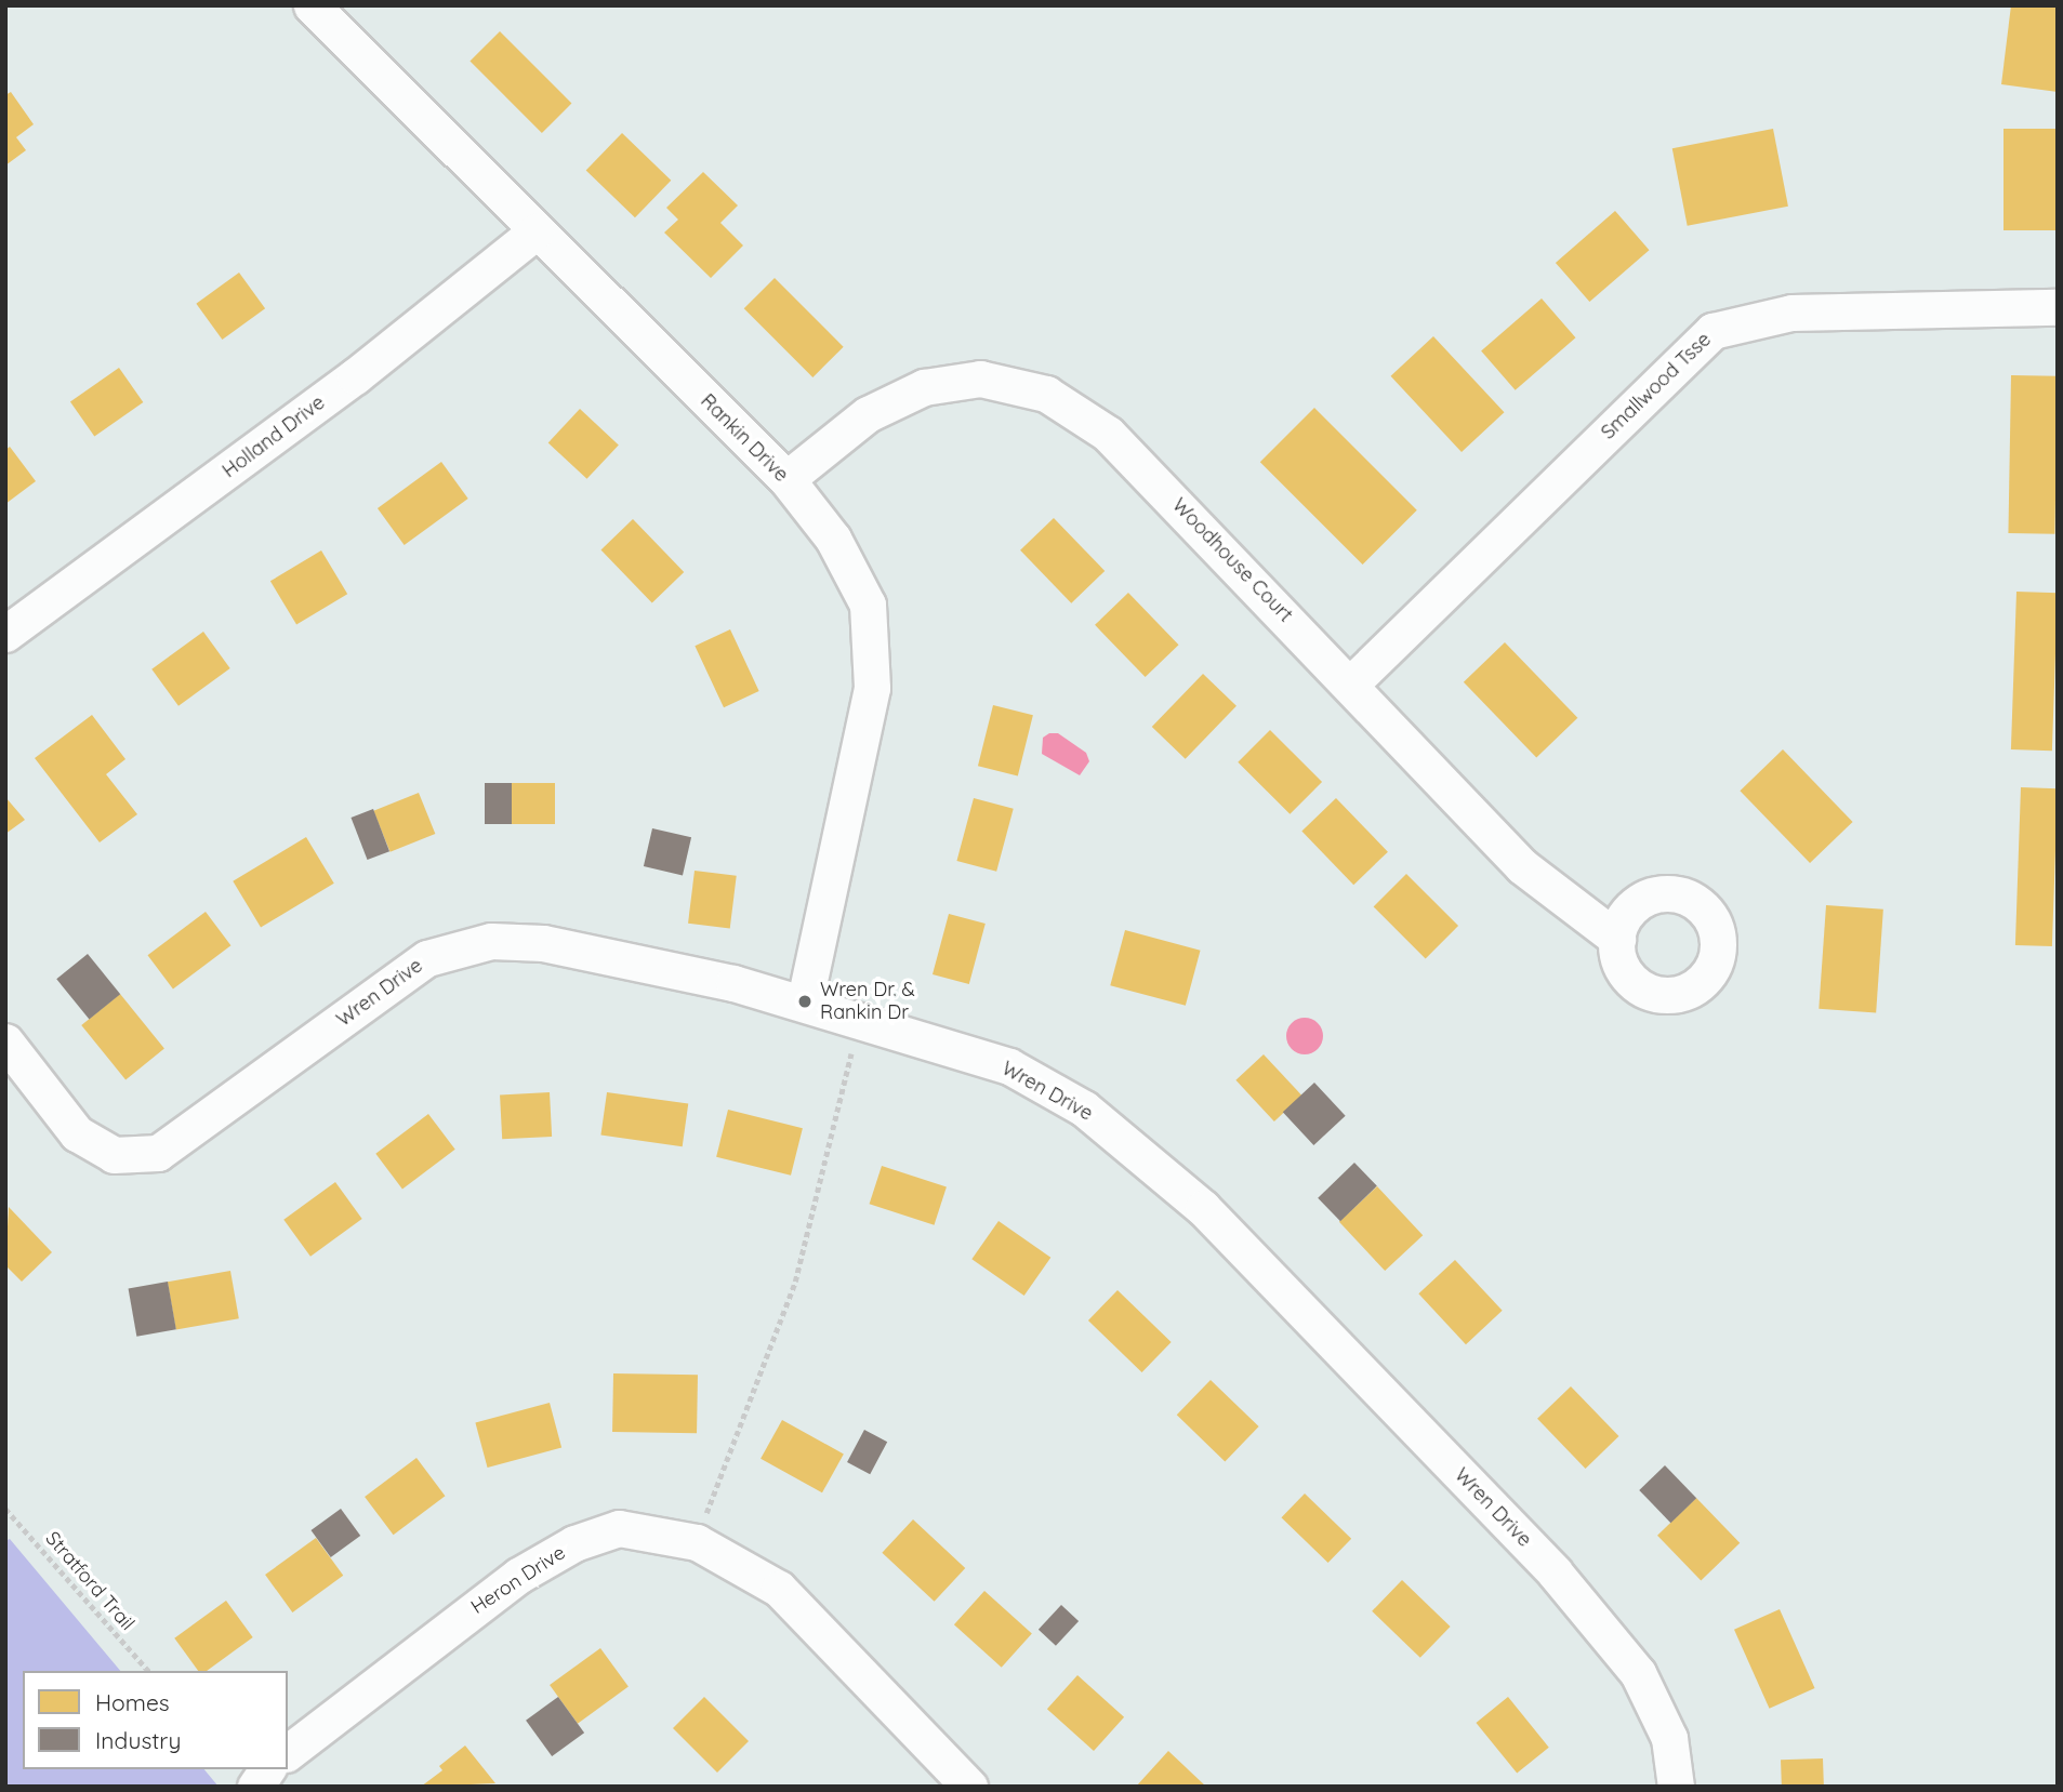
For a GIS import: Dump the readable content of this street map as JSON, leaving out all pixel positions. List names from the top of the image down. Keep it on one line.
{"streets":{"street":["Smallwood Tsse","Holland Drive","Rankin Drive","Woodhouse Court","Wren Drive","Heron Drive"],"path":["Stratford Trail"]},"crossings":[["Smallwood Tsse","Woodhouse Court"],["Holland Drive","Rankin Drive"],["Rankin Drive","Woodhouse Court"],["Rankin Drive","Wren Drive"]],"places":["Wren Dr. & Rankin Dr"],"legend":["Homes","Industry"]}
